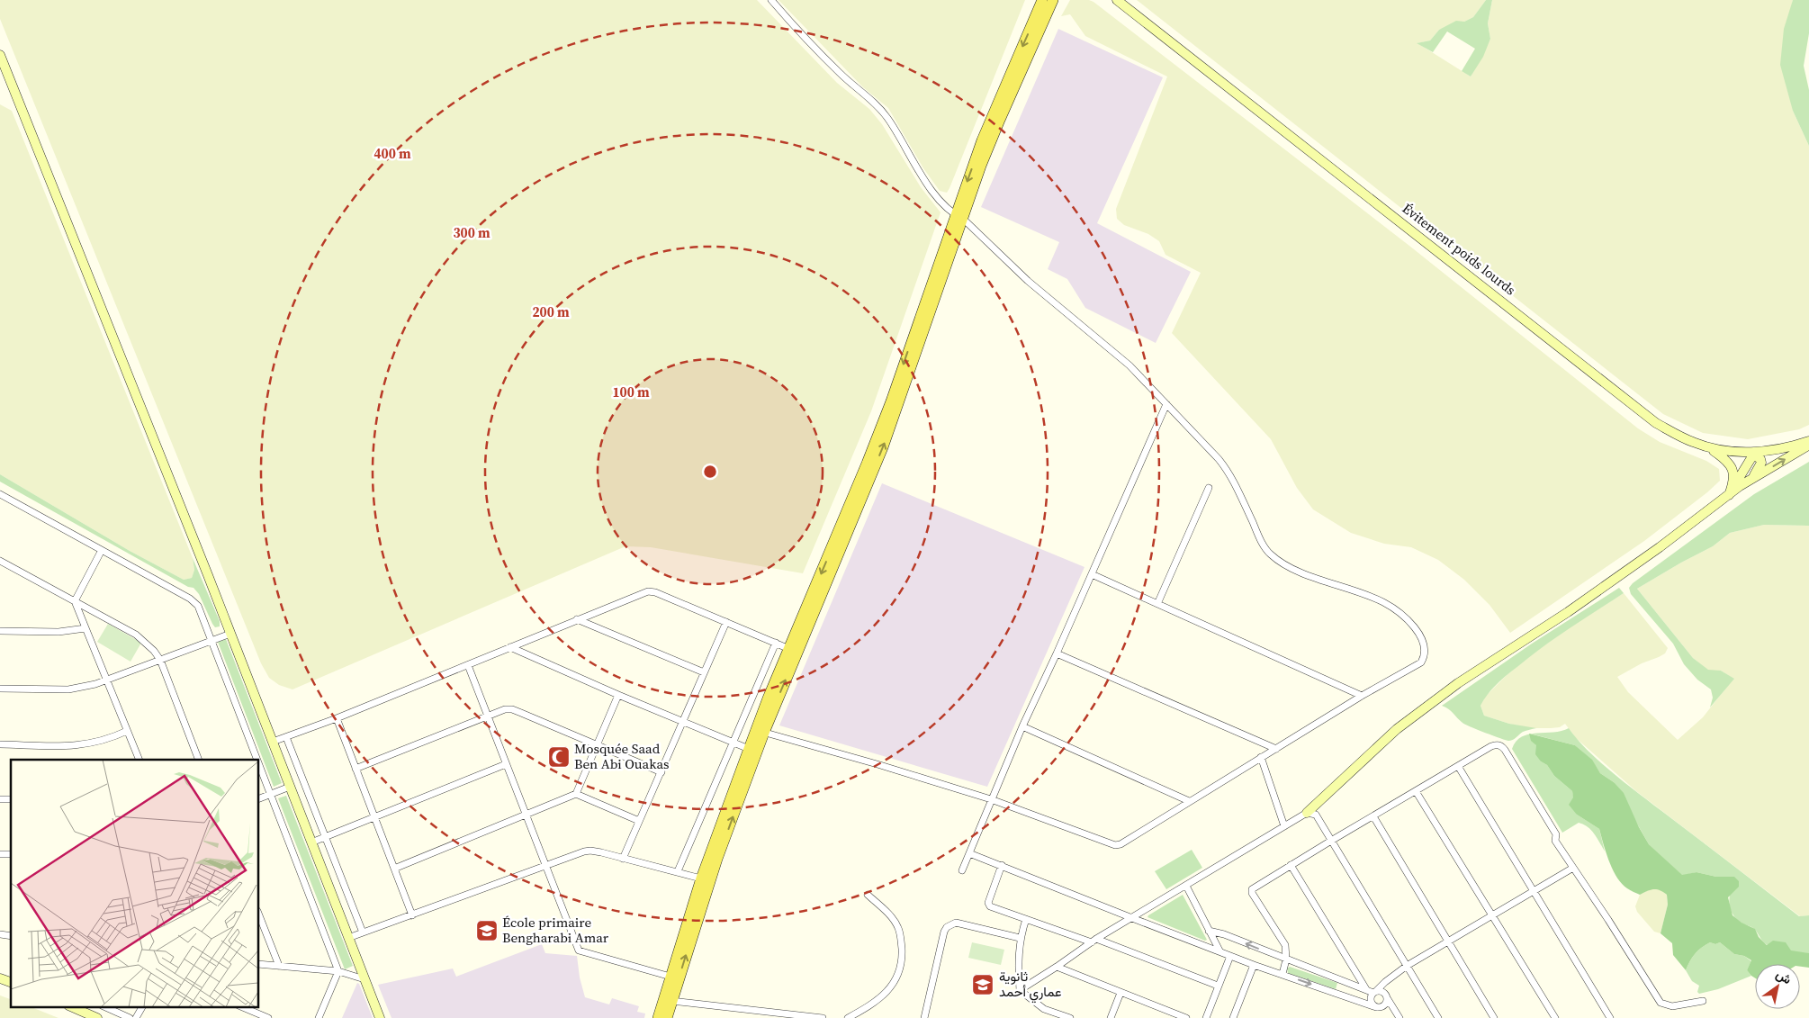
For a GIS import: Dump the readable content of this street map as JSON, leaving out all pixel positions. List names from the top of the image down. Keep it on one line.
{"streets":{"main road":["Évitement poids lourds"]},"places":{"mosque":["Mosquée Saad Ben Abi Ouakas"],"school or university":["École primaire Bengharabi Amar","ثانوية عماري أحمد"]},"north":"top right","rings":["400 m","300 m","200 m","100 m"]}
